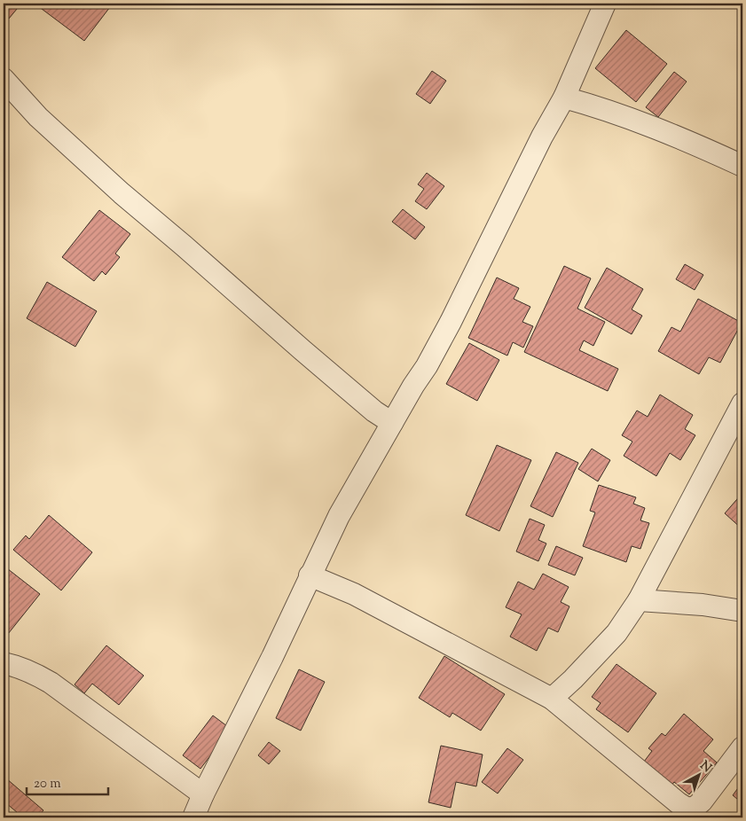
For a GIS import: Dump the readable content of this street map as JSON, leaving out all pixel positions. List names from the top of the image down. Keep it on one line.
{"scale_bar":"20 m","north":"top right"}
